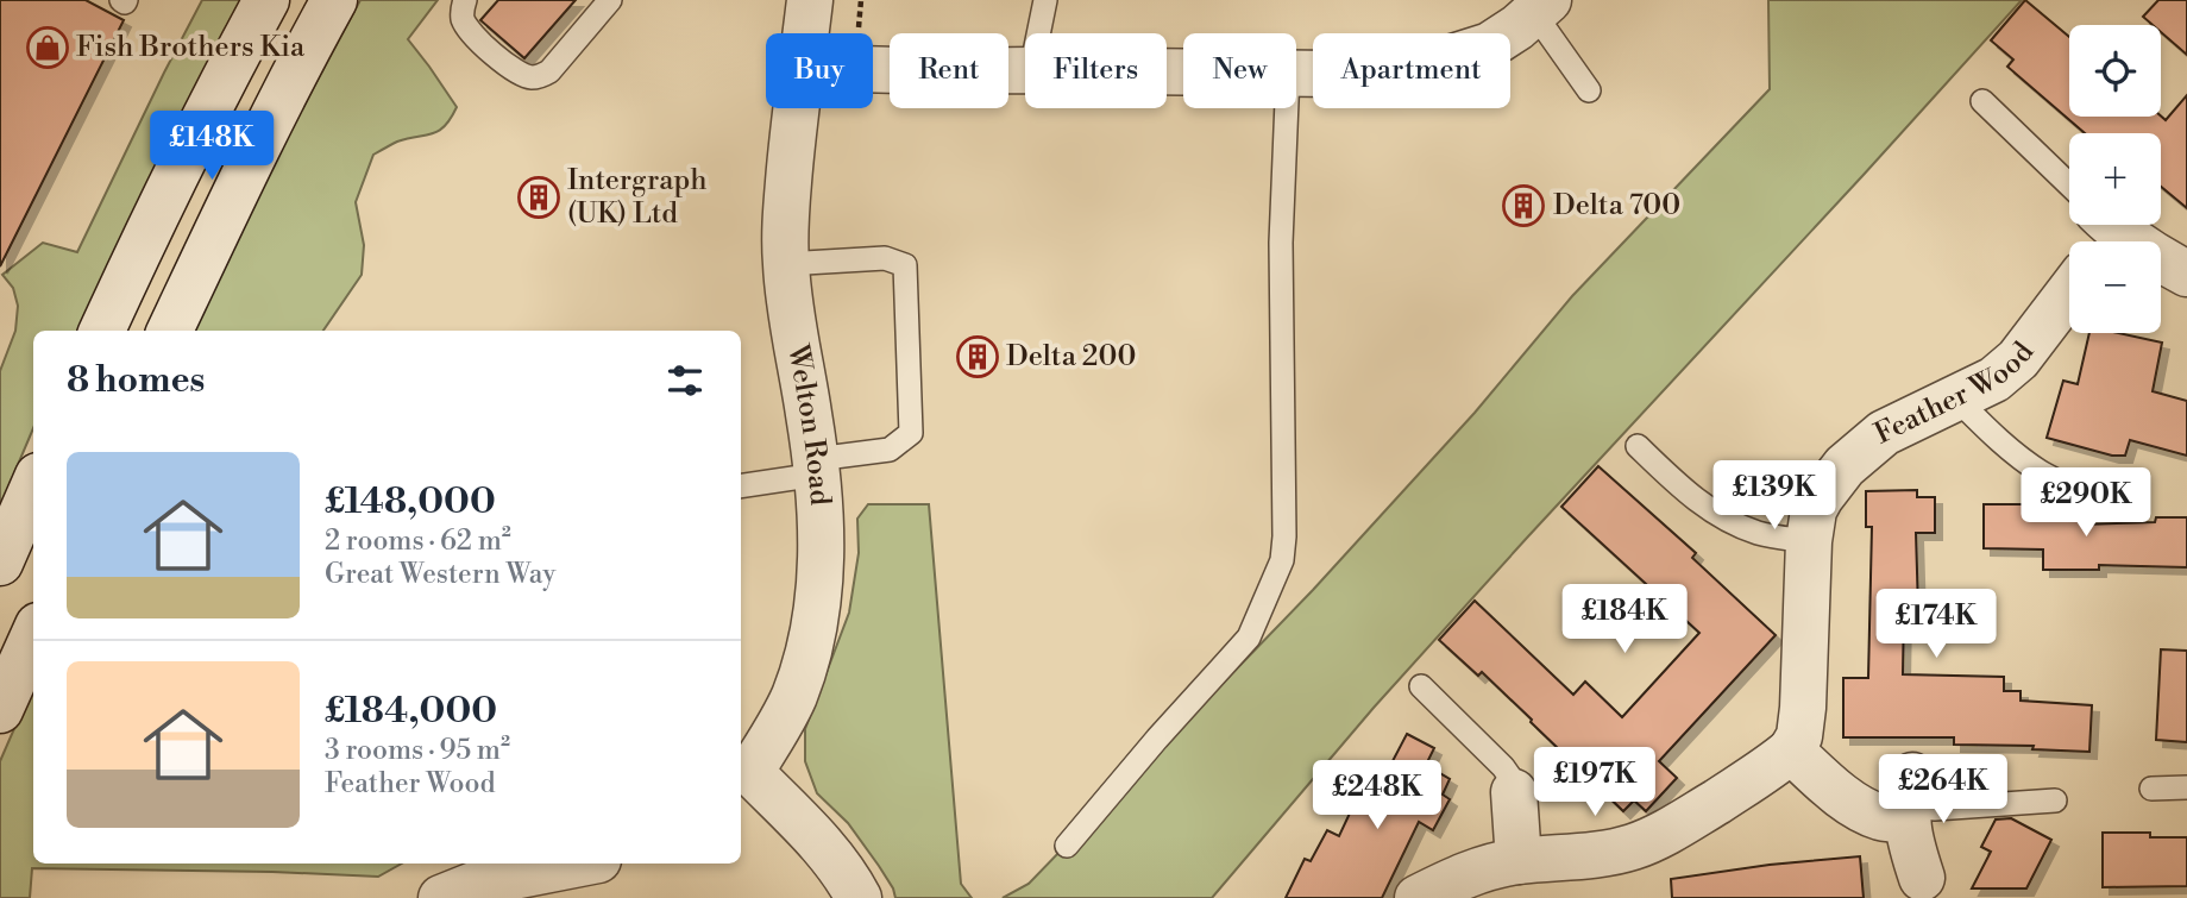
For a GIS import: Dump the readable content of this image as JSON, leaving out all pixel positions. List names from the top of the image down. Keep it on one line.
{"streets":{"street":["Feather Wood","Welton Road"]},"places":{"shop":["Fish Brothers Kia"],"building":["Intergraph (UK) Ltd","Delta 700","Delta 200"]},"page":{"map_buttons":["+","−"],"chip":["Buy","Rent","Filters","New","Apartment"],"price":["£148K","£139K","£290K","£184K","£174K","£197K","£264K","£248K"],"heading":"8 homes","list":[{"name":"£148,000","note":"2 rooms · 62 m² · Great Western Way"},{"name":"£184,000","note":"3 rooms · 95 m² · Feather Wood"}]}}
